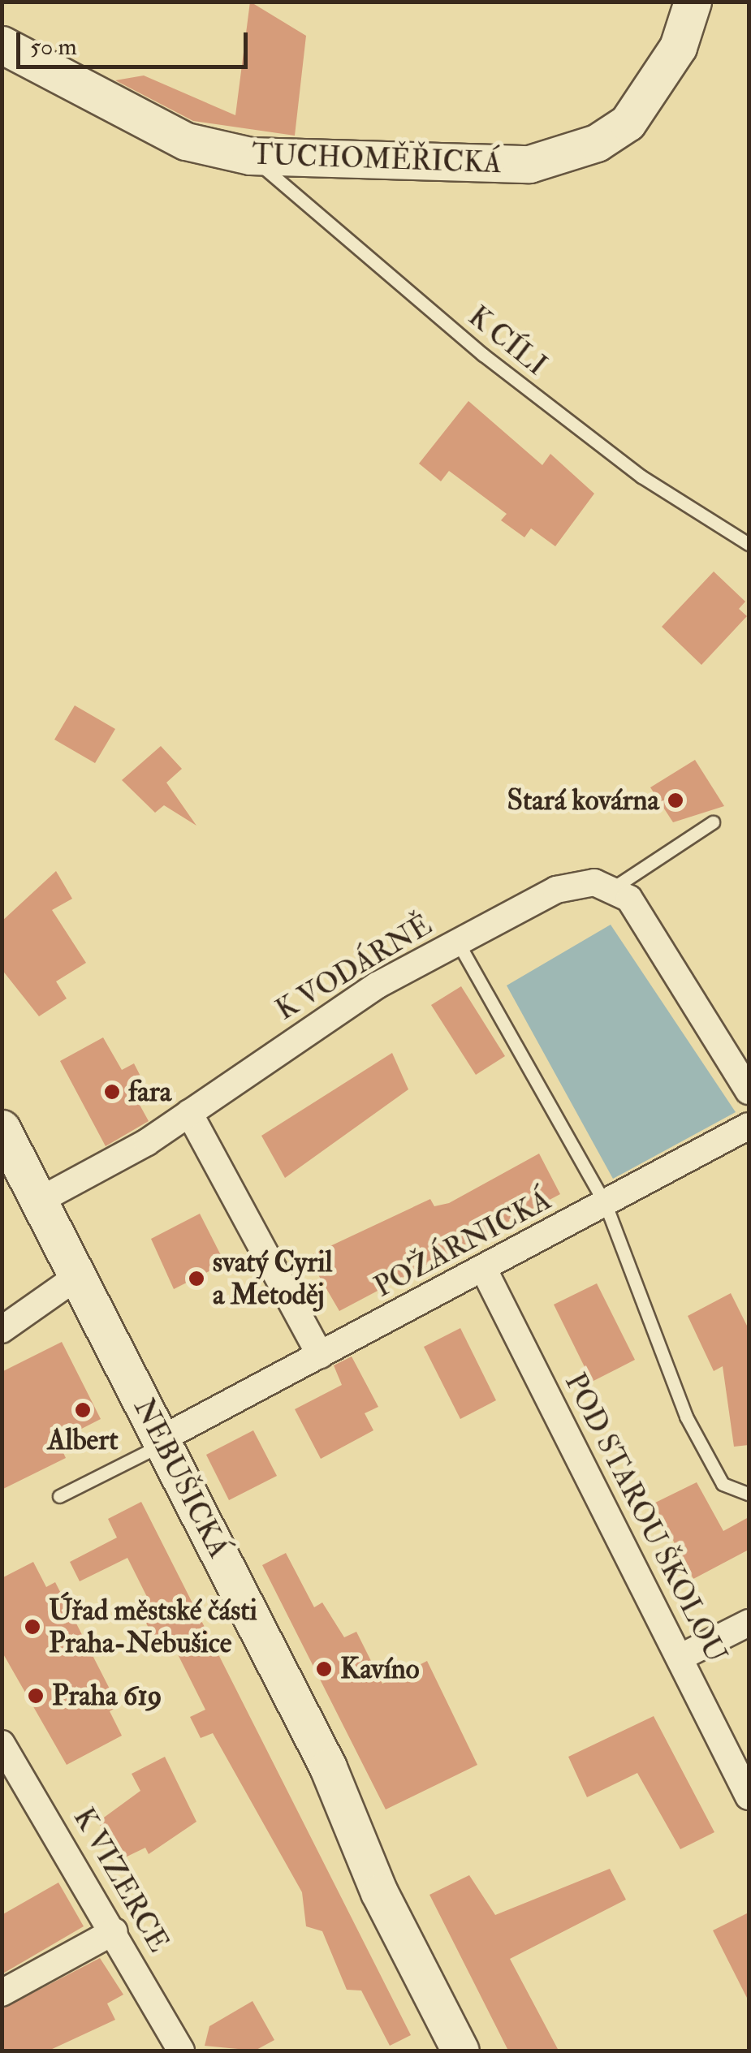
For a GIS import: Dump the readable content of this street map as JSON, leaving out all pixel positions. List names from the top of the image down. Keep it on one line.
{"streets":{"street":["TUCHOMĚŘICKÁ","K VODÁRNĚ","POŽÁRNICKÁ","NEBUŠICKÁ","POD STAROU ŠKOLOU","K VIZERCE"],"lane":["K CÍLI"]},"crossings":[["TUCHOMĚŘICKÁ","K CÍLI"],["K VODÁRNĚ","NEBUŠICKÁ"],["POŽÁRNICKÁ","NEBUŠICKÁ"],["POŽÁRNICKÁ","POD STAROU ŠKOLOU"]],"places":["Stará kovárna","fara","svatý Cyril a Metoděj","Albert","Úřad městské části Praha-Nebušice","Kavíno","Praha 619"],"scale_bar":"50 m"}
